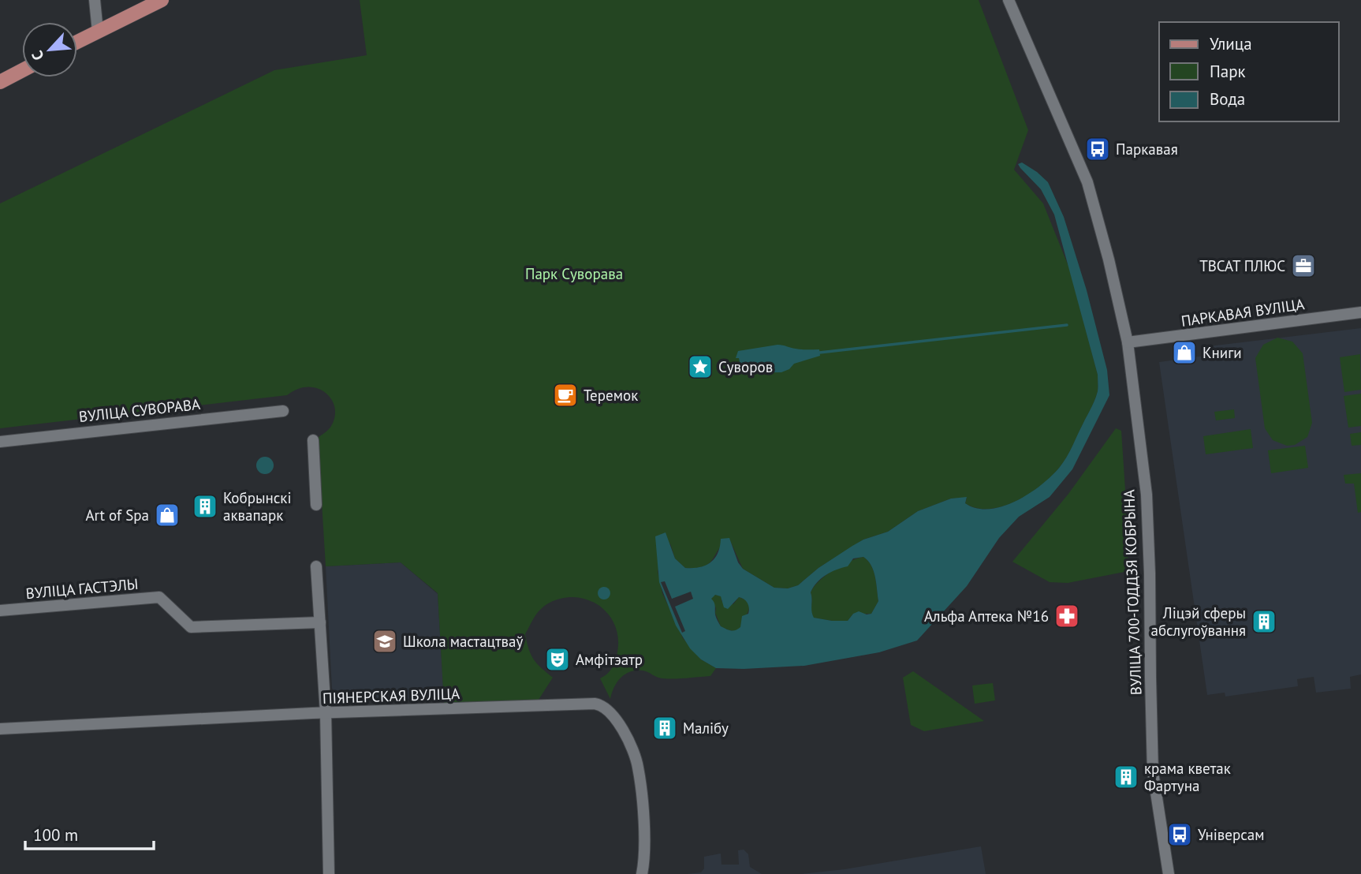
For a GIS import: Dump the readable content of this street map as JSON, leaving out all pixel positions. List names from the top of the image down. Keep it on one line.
{"streets":{"street":["ПАРКАВАЯ ВУЛІЦА","ВУЛІЦА СУВОРАВА","ВУЛІЦА ГАСТЭЛЫ","ВУЛІЦА 700-ГОДДЗЯ КОБРЫНА","ПІЯНЕРСКАЯ ВУЛІЦА"]},"crossings":[["ПАРКАВАЯ ВУЛІЦА","ВУЛІЦА 700-ГОДДЗЯ КОБРЫНА"]],"parks":["Парк Суворава"],"places":{"bus stop":["Паркавая","Універсам"],"office":["ТВСАТ ПЛЮС"],"shop":["Книги","Art of Spa"],"place":["Суворов"],"cafe":["Теремок"],"building":["Кобрынскі аквапарк","Ліцэй сферы абслугоўвання","Малібу","крама кветак Фартуна"],"pharmacy":["Альфа Аптека №16"],"school or university":["Школа мастацтваў"],"theatre":["Амфітэатр"]},"legend":["Улица","Парк","Вода"],"scale_bar":"100 m","north":"bottom left"}
